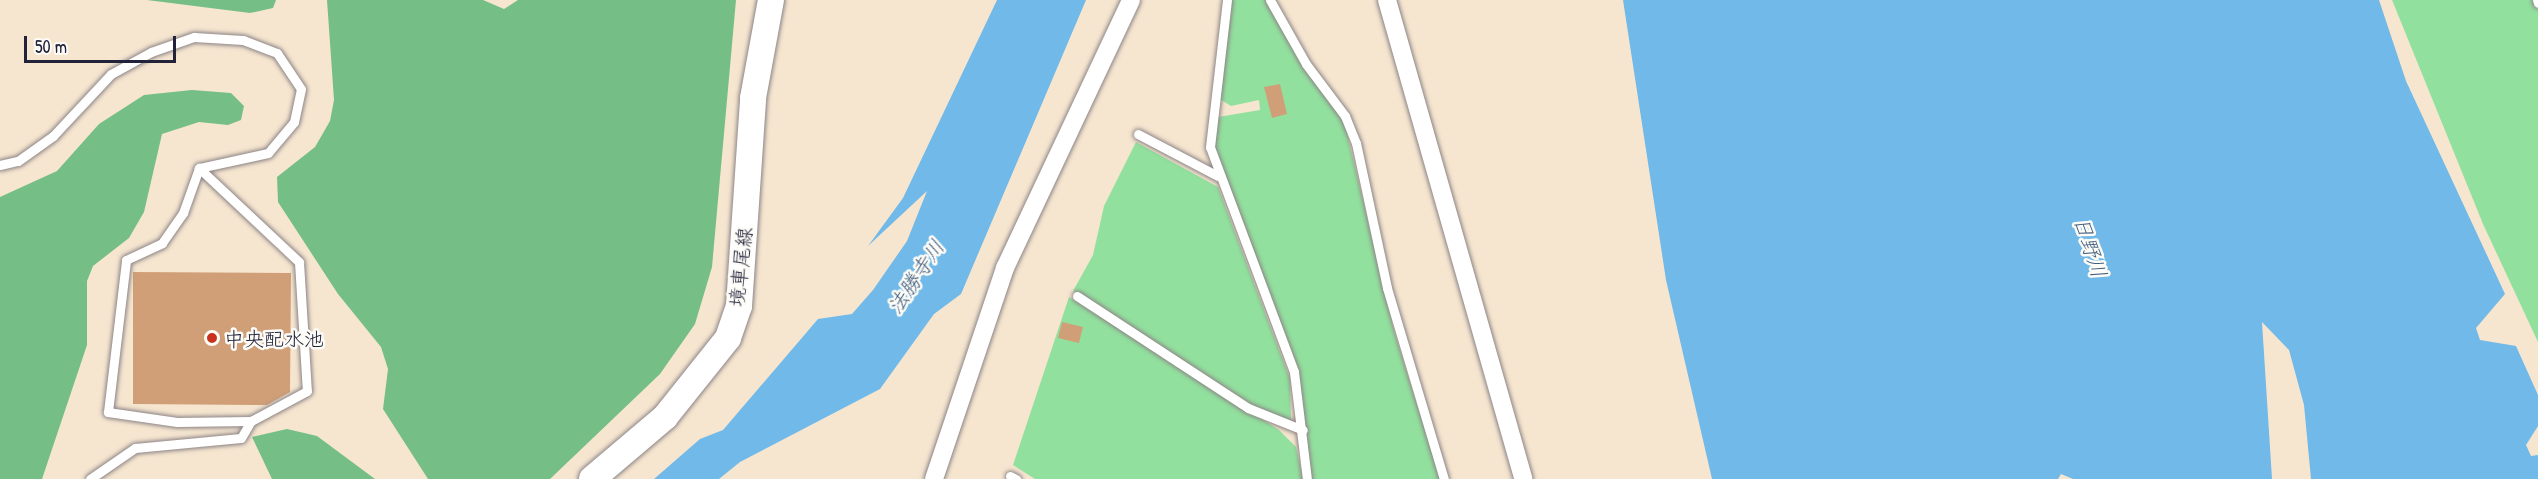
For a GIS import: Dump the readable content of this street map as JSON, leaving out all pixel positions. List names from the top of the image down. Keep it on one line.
{"streets":{"main road":["境車尾線"]},"water":["日野川","法勝寺川"],"places":["中央配水池"],"scale_bar":"50 m"}
